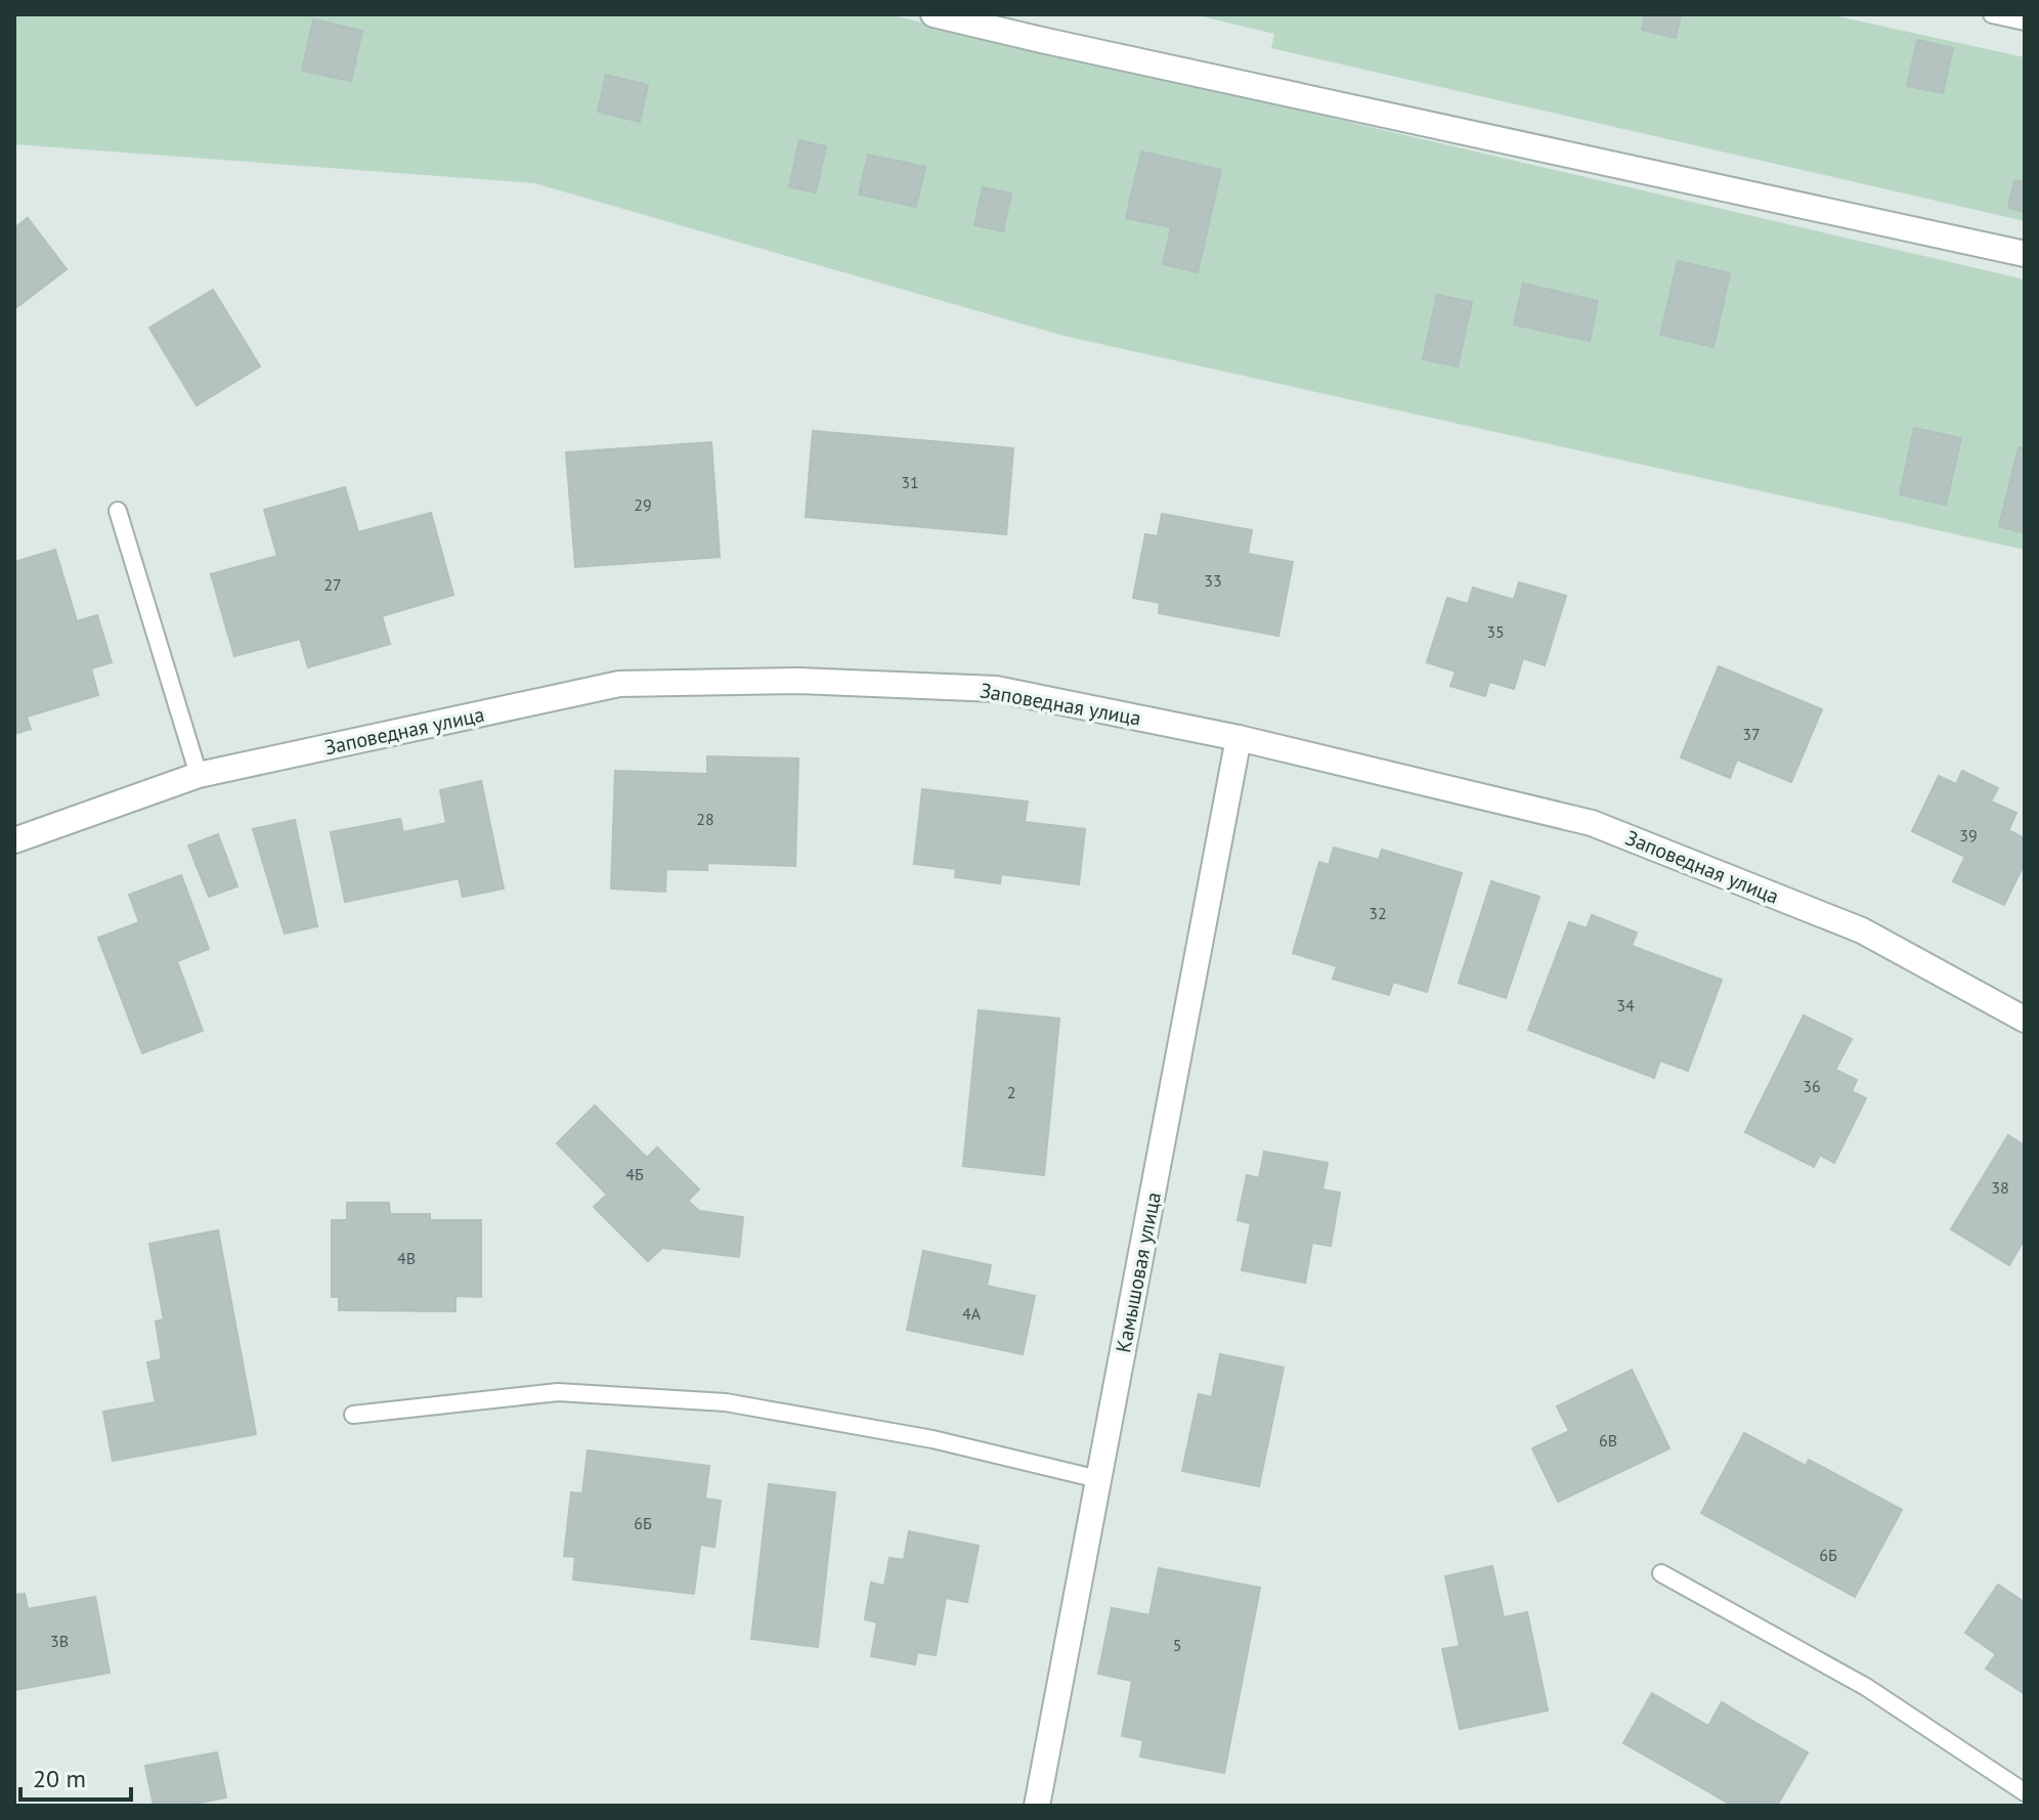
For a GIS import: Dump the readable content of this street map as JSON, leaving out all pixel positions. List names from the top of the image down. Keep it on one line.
{"streets":{"street":["Заповедная улица","Камышовая улица"]},"crossings":[["Заповедная улица","Камышовая улица"]],"house_numbers":["31","29","33","27","35","37","28","39","32","34","36","2","4Б","38","4В","4А","6В","6Б","6Б","3В","5"],"scale_bar":"20 m"}
